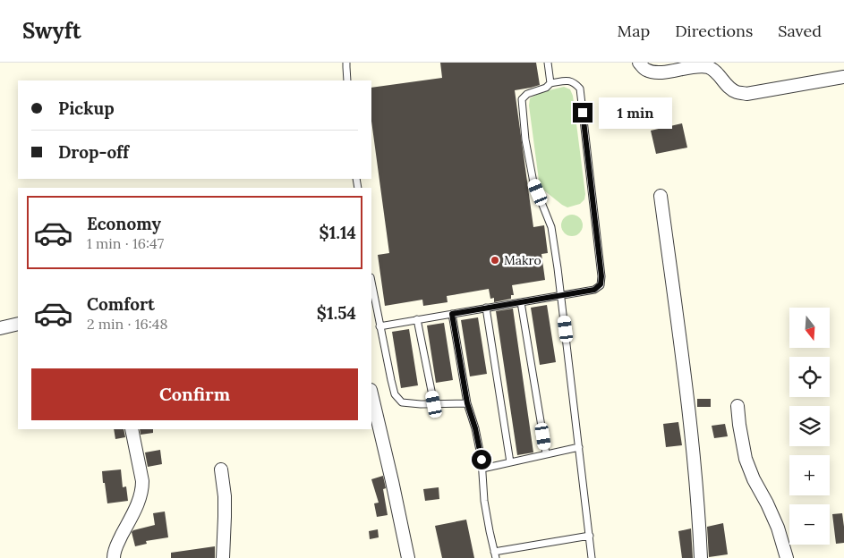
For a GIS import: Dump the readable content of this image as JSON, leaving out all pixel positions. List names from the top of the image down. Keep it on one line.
{"places":["Makro"],"north":"bottom","page":{"header":"Swyft","nav":["Map","Directions","Saved"],"banner":["Pickup","Drop-off"],"bubble":"1 min","list":[{"name":"Economy","note":"1 min · 16:47","value":"$1.14"},{"name":"Comfort","note":"2 min · 16:48","value":"$1.54"}],"map_buttons":["+","−"],"buttons":"Confirm"}}
